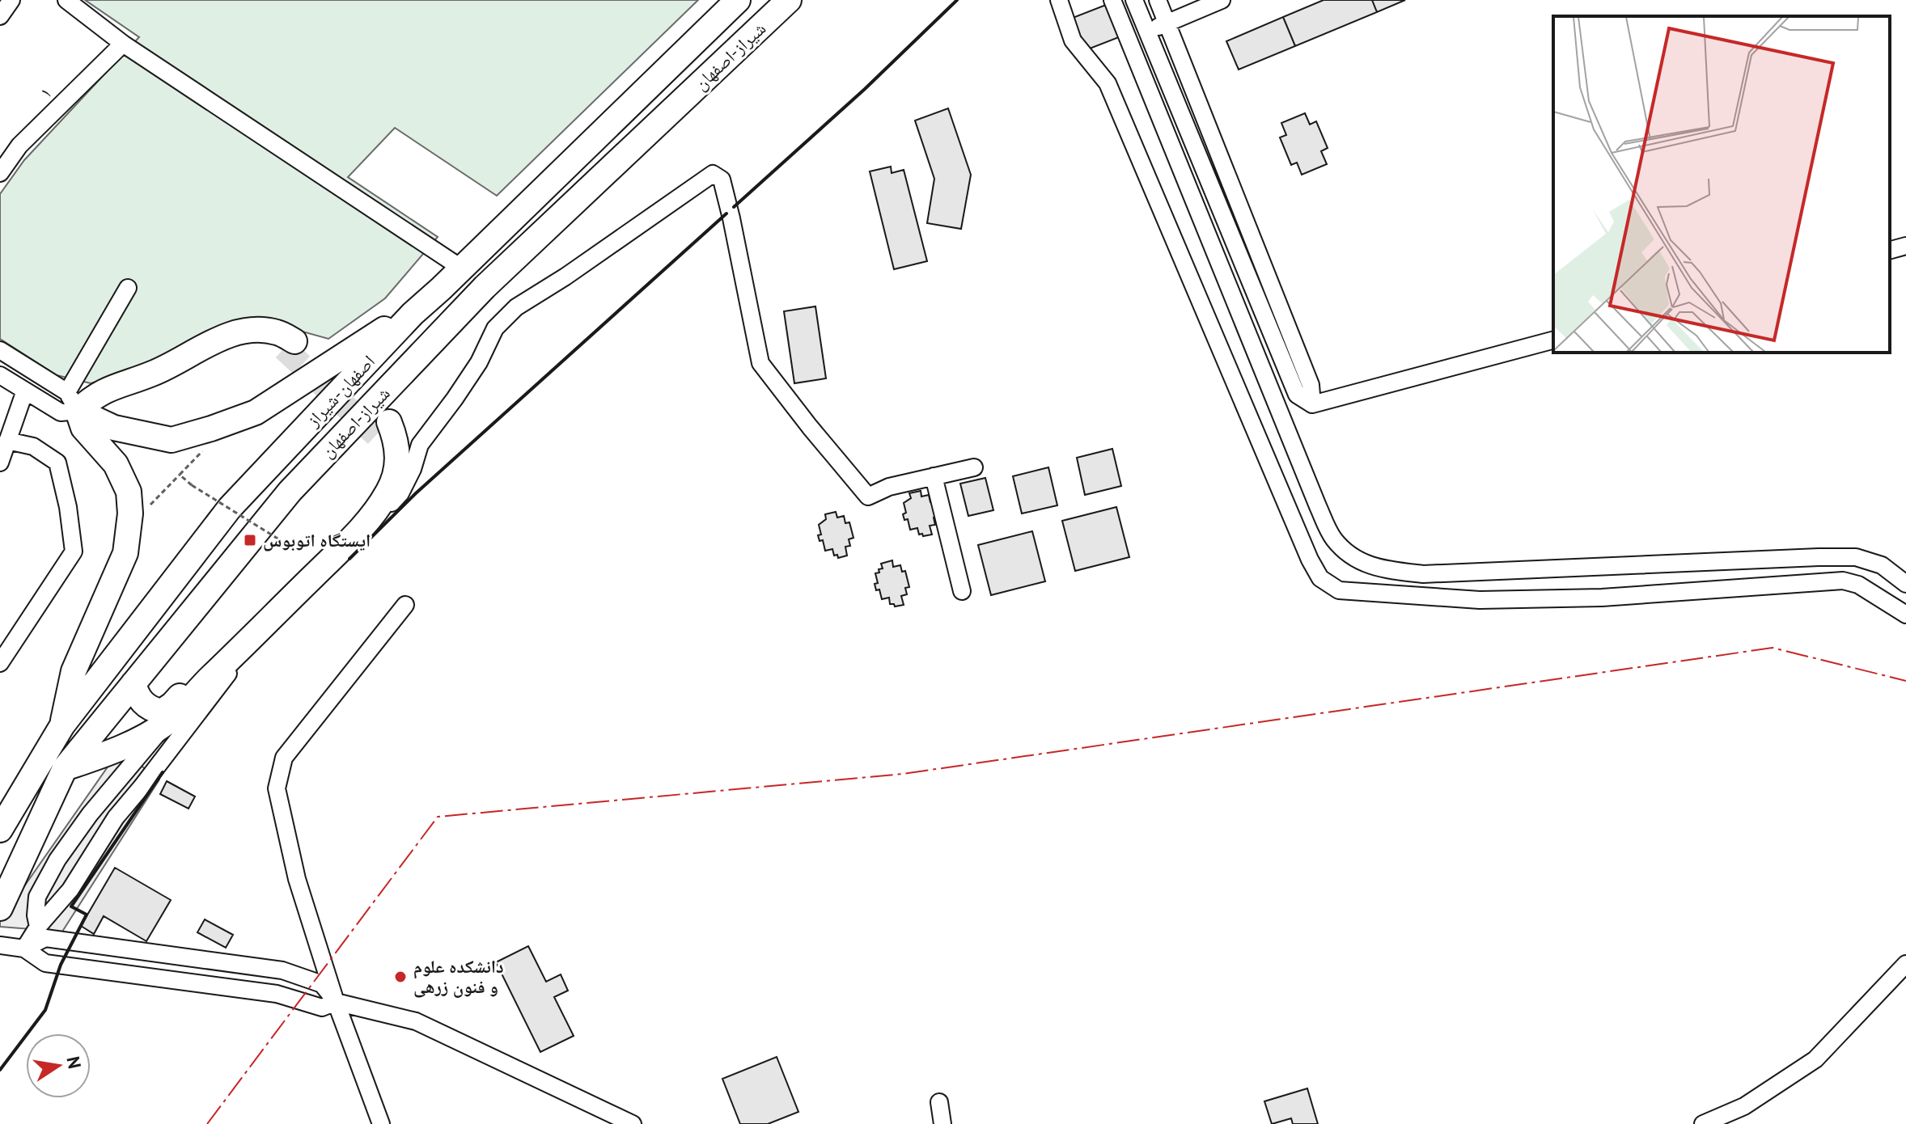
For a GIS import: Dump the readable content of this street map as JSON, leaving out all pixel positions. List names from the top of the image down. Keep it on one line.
{"streets":{"highway":["شیراز-اصفهان","اصفهان-شیراز"],"street":["۱"]},"places":{"transit":["ایستگاه اتوبوس"],"other":["دانشکده علوم و فنون زرهی"]},"north":"right"}
